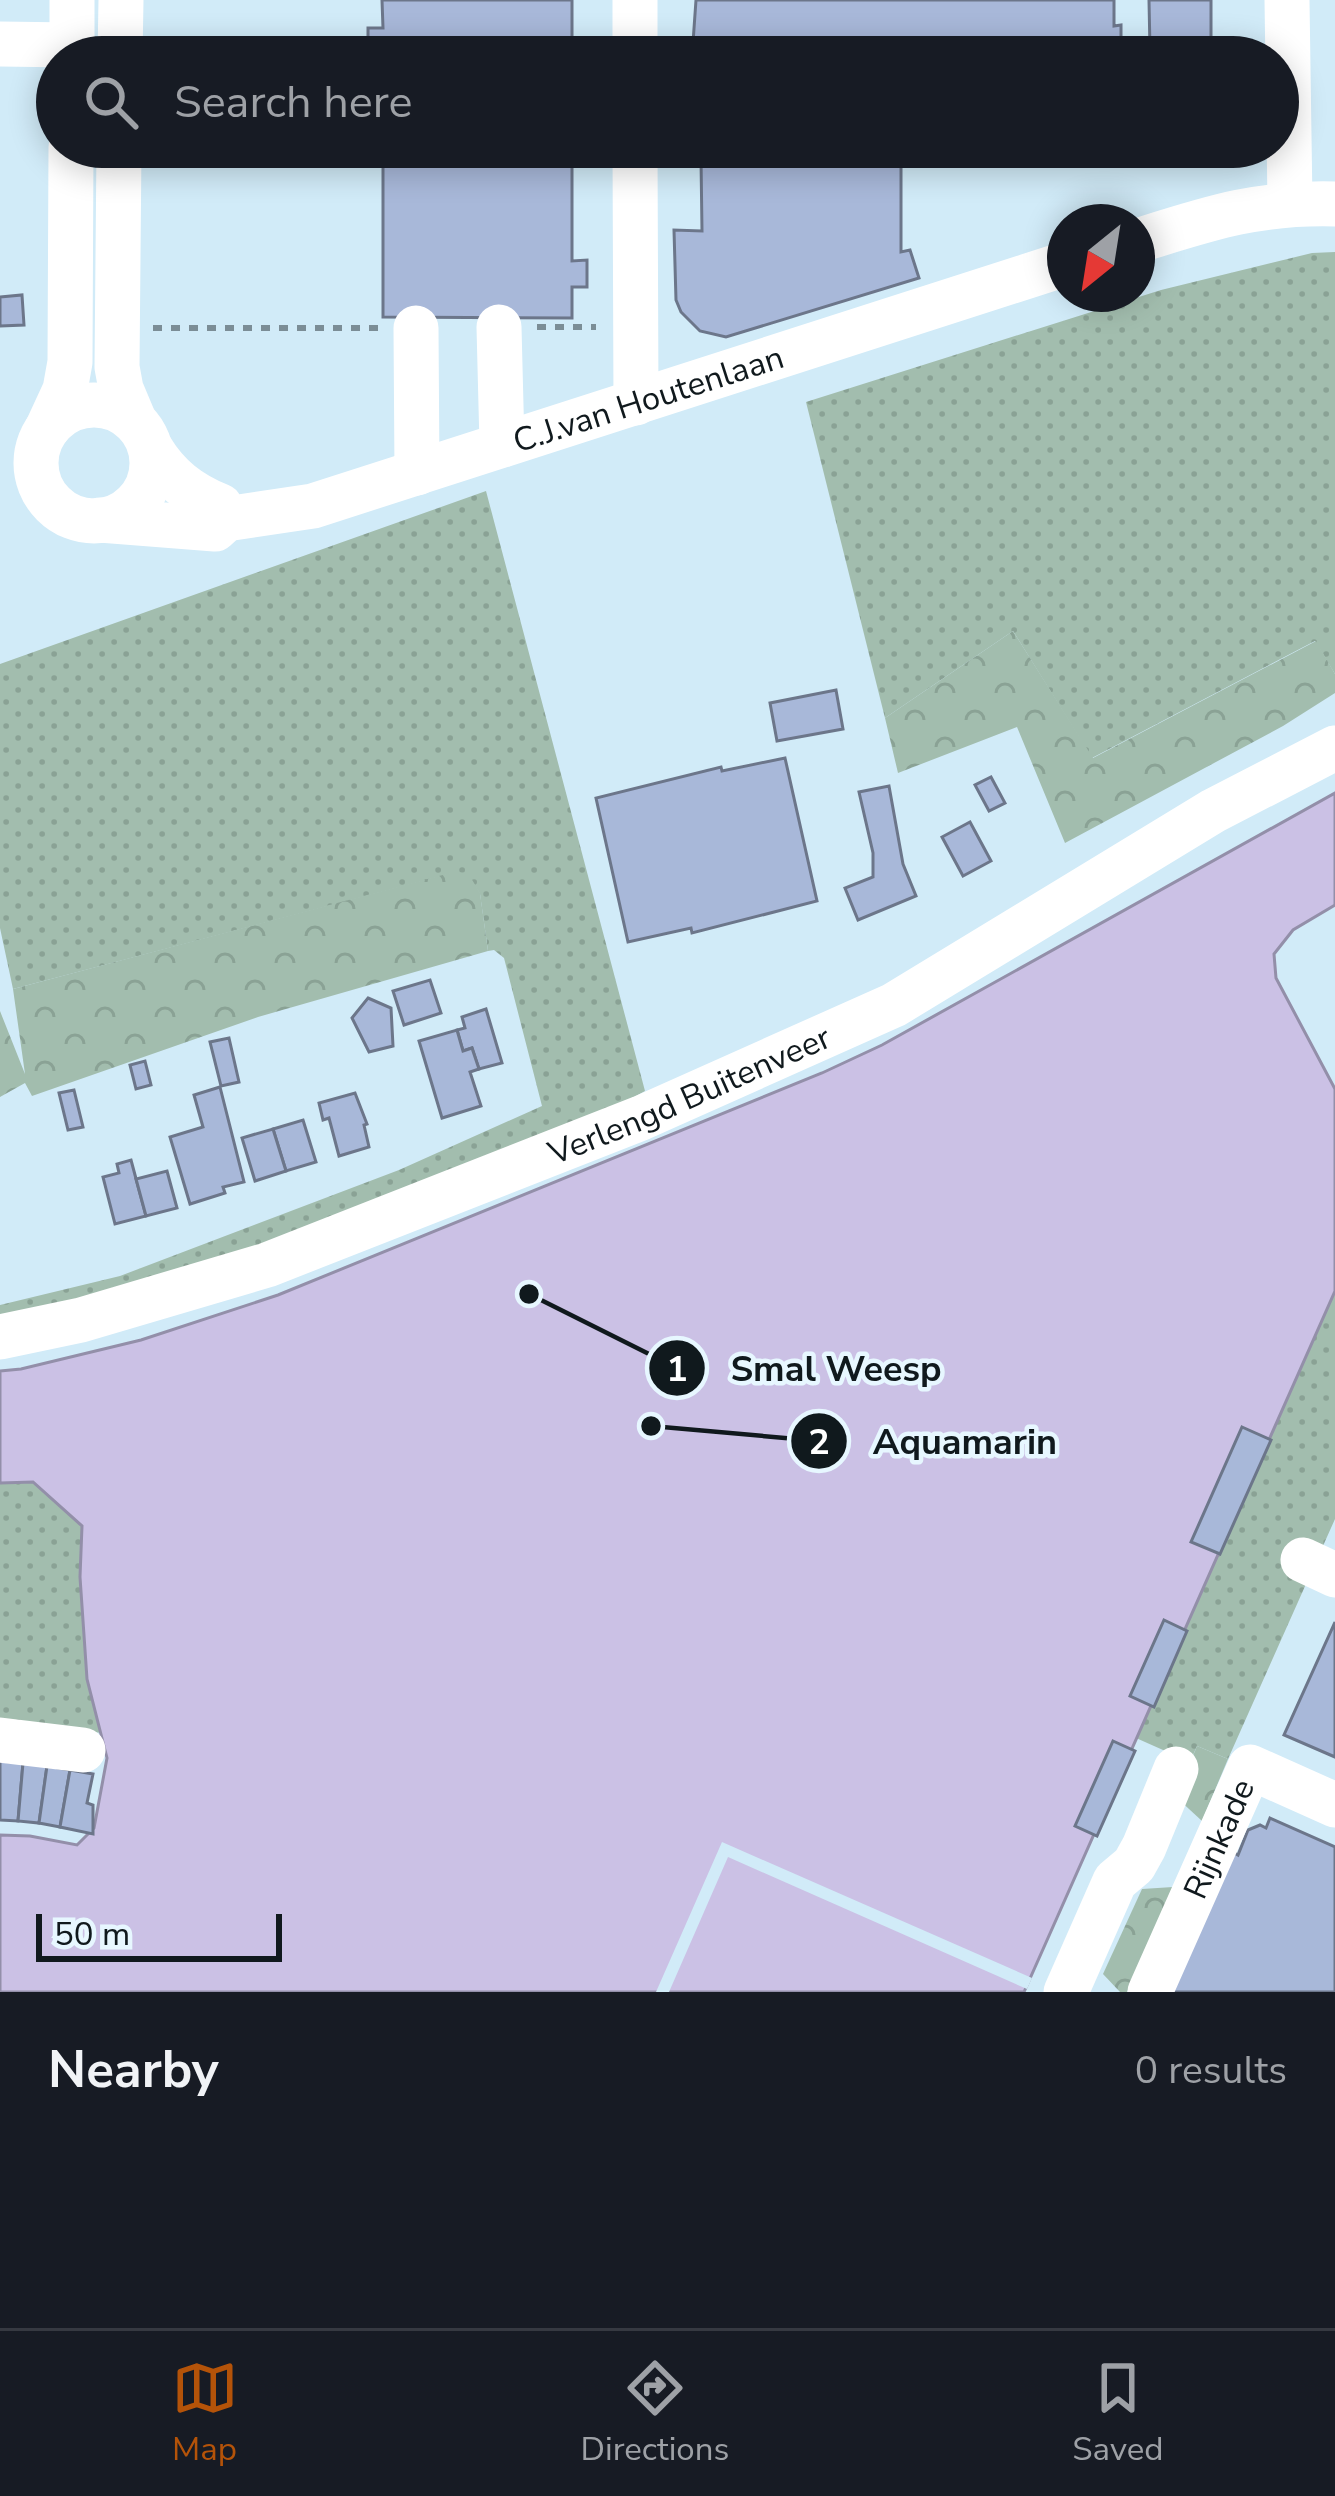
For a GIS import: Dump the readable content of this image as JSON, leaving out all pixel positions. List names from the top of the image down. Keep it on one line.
{"streets":{"street":["C.J.van Houtenlaan","Verlengd Buitenveer","Rijnkade"]},"places":["Smal Weesp","Aquamarin"],"scale_bar":"50 m","north":"bottom left","page":{"search":"Search here","scale":"50 m","heading":["Nearby","0 results"],"nav":["Map","Directions","Saved"]}}
